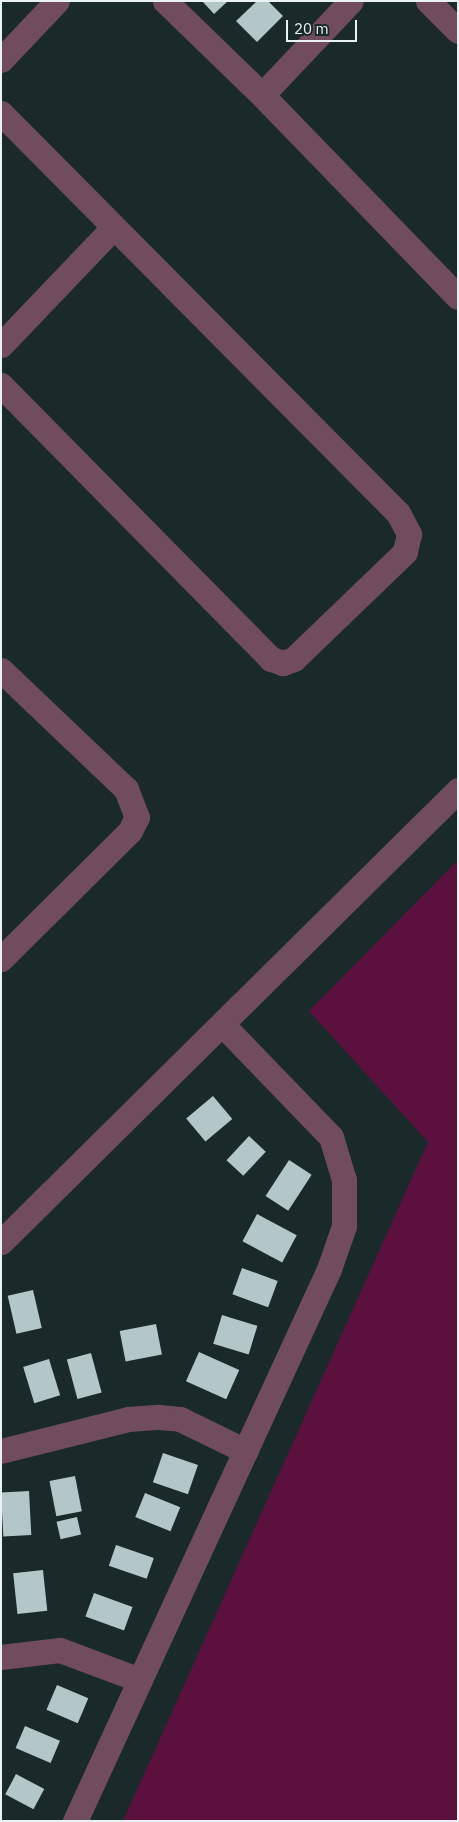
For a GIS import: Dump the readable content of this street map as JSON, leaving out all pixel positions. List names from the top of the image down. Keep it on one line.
{"scale_bar":"20 m"}
